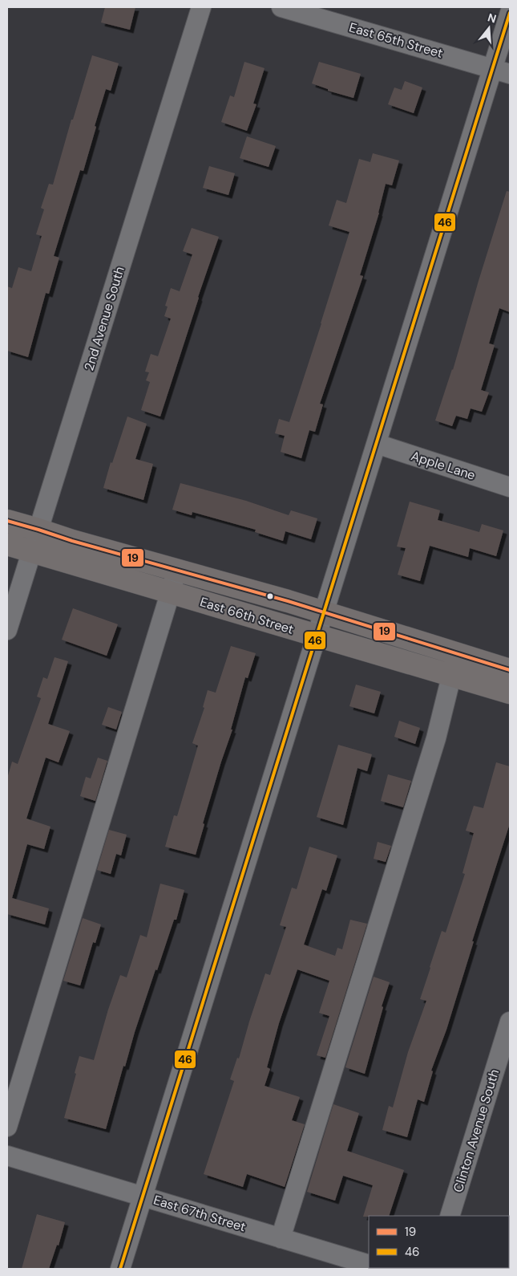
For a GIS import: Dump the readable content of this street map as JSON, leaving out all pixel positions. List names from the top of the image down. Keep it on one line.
{"streets":{"main road":["East 66th Street"],"street":["East 65th Street","2nd Avenue South","Apple Lane","Clinton Avenue South","East 67th Street"]},"crossings":[["2nd Avenue South","East 66th Street"]],"lines":["transit line 46","transit line 19"],"legend":["19","46"],"north":"top"}
